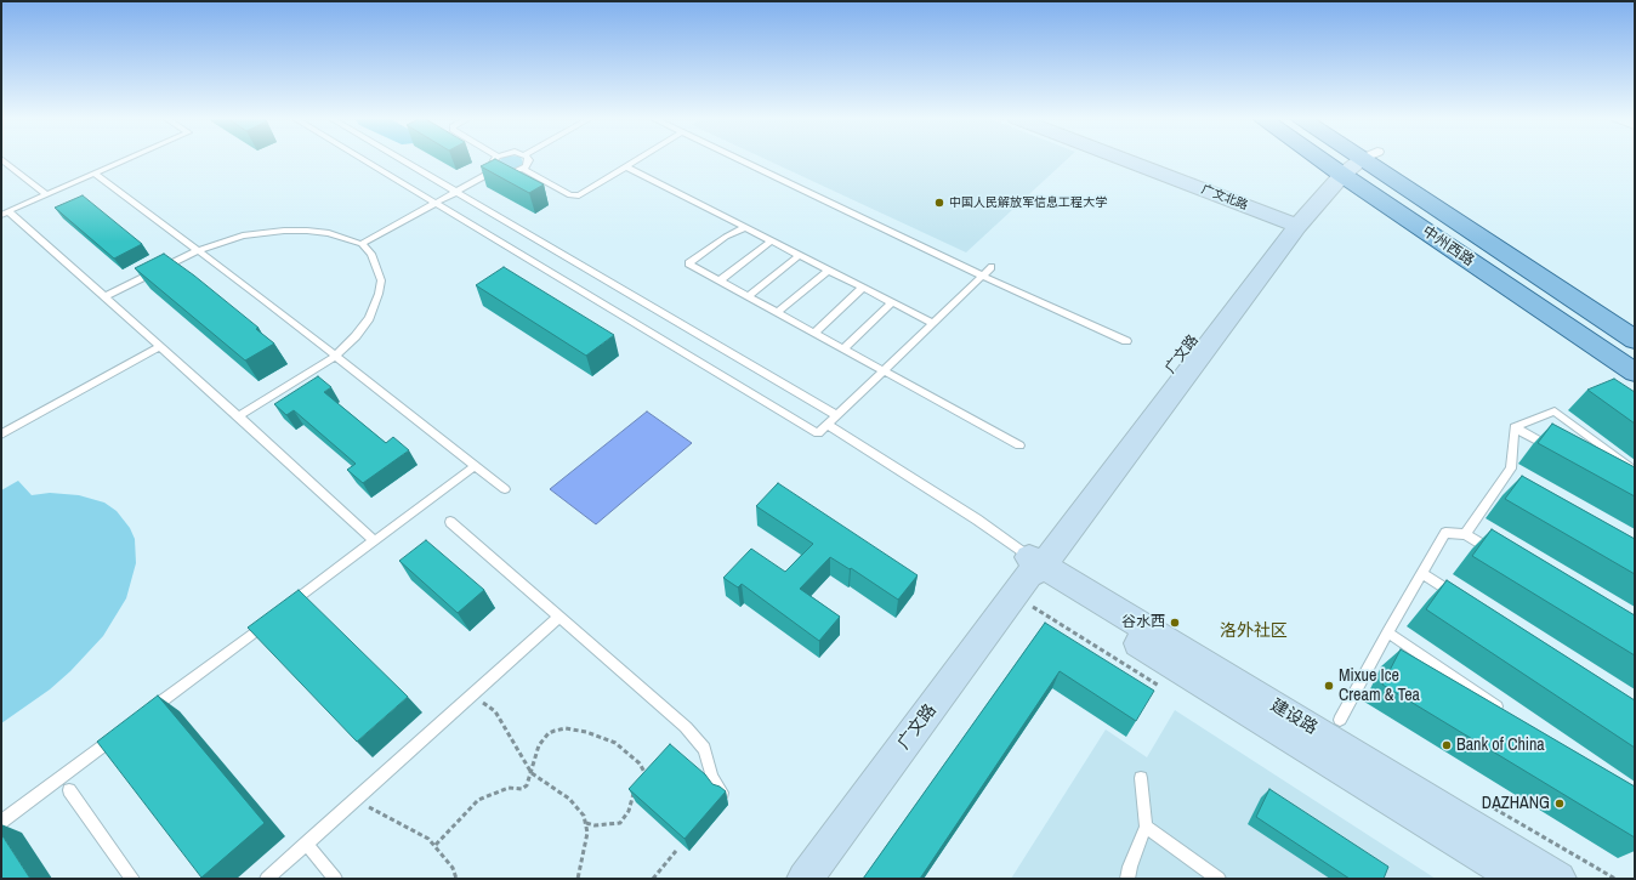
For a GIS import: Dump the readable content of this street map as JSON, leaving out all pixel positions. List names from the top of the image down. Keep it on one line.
{"streets":{"main road":["中州西路"],"street":["广文北路","广文路","建设路"]},"crossings":[["广文北路","广文路"],["中州西路","广文路"],["广文路","建设路"]],"districts":["洛外社区"],"places":["中国人民解放军信息工程大学","谷水西","Mixue Ice Cream & Tea","Bank of China","DAZHANG"]}
